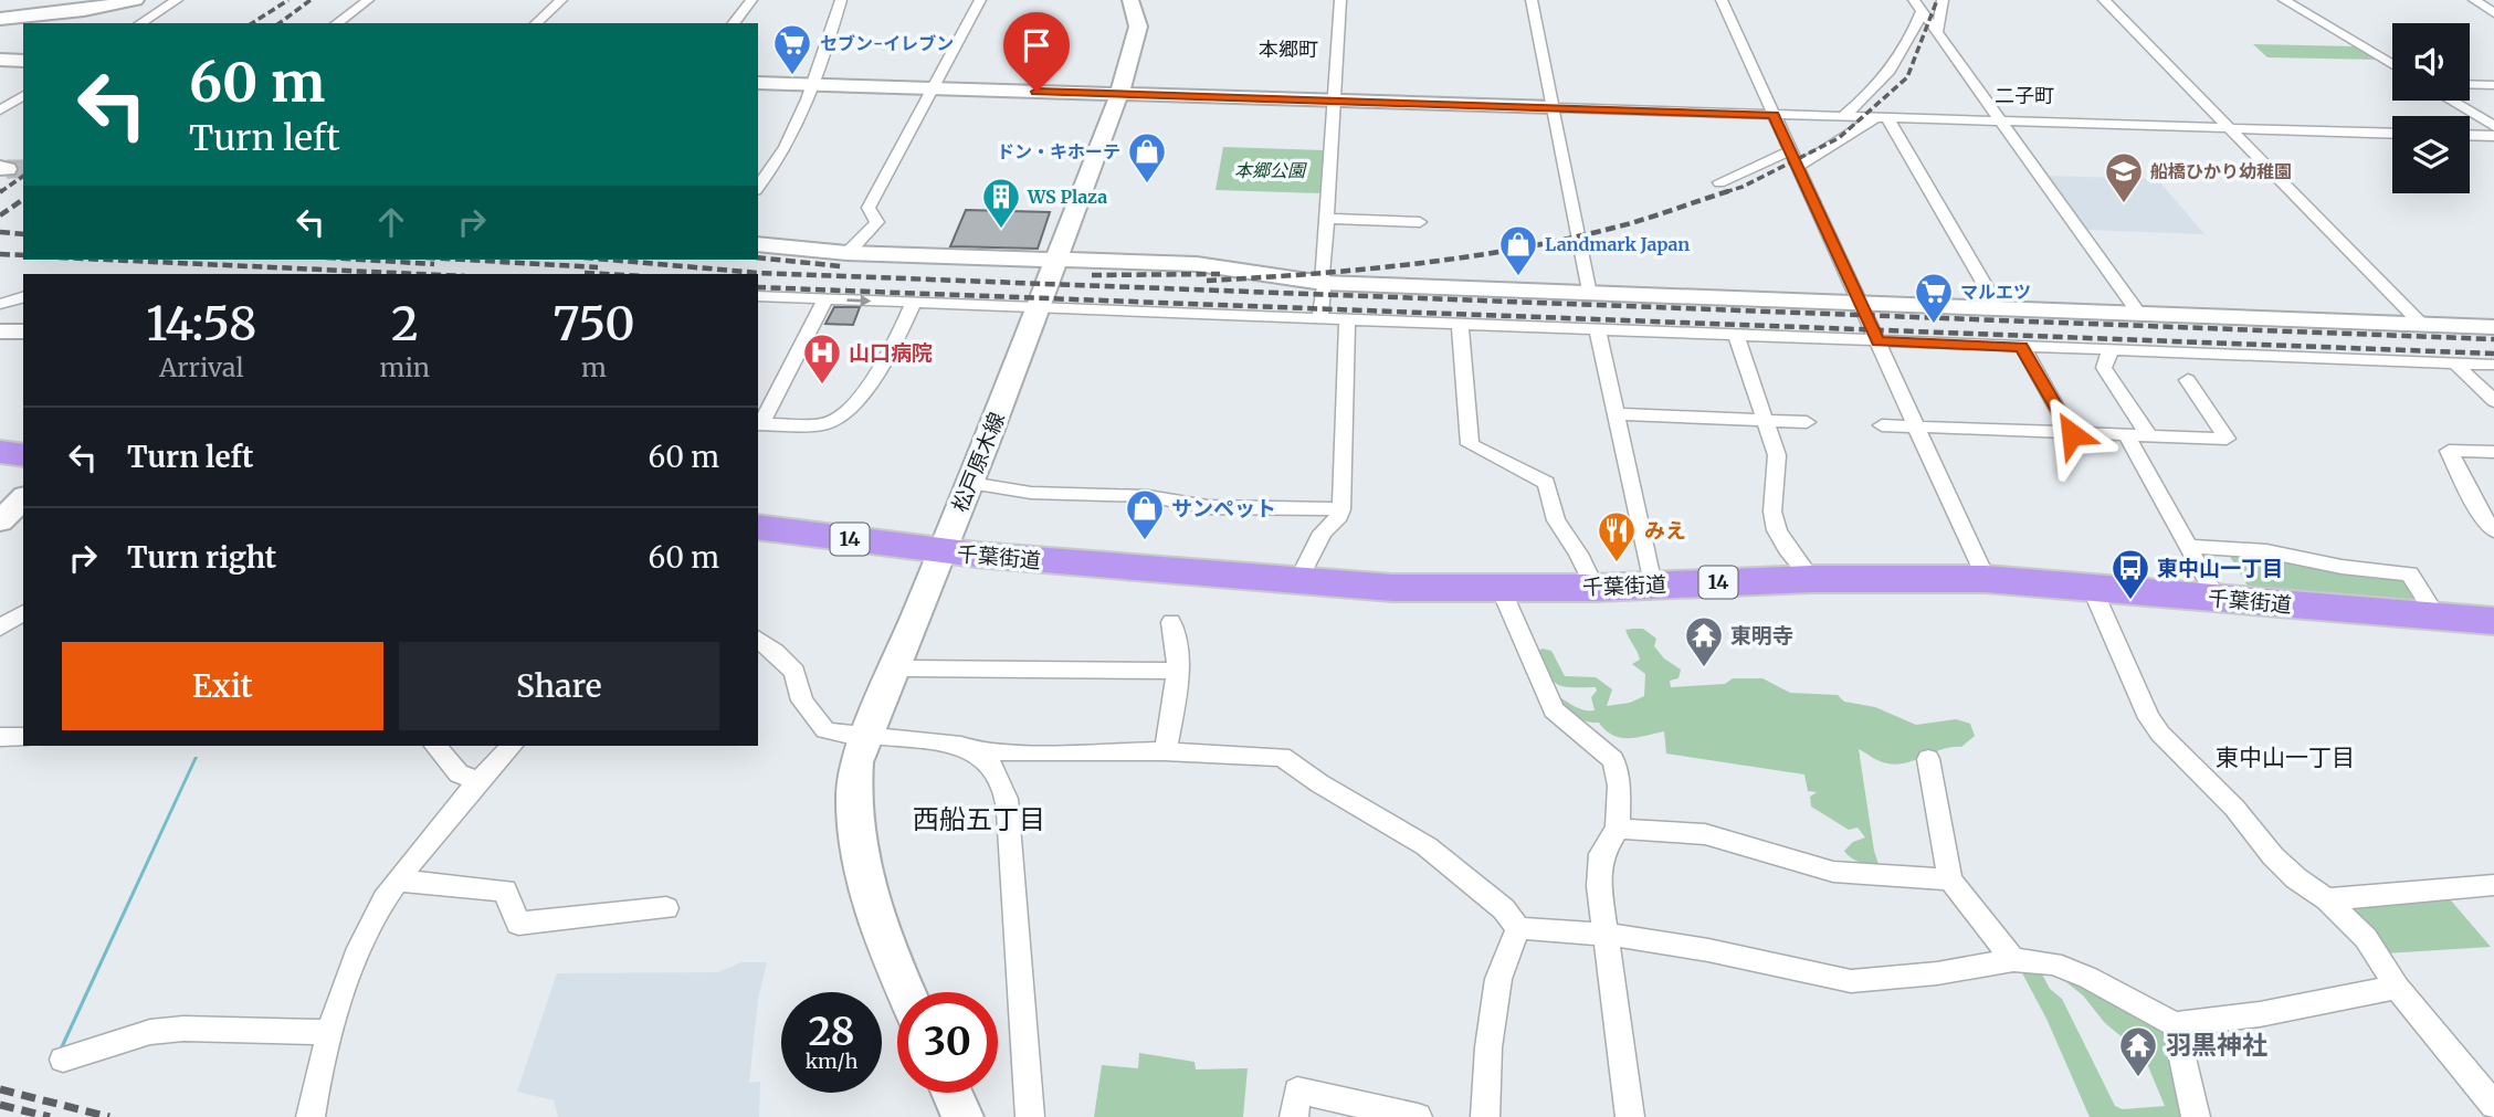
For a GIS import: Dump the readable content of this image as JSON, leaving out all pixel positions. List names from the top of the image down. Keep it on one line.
{"streets":{"highway":["14","千葉街道"],"street":["松戸原木線"]},"crossings":[["松戸原木線","千葉街道"]],"districts":["本郷町","二子町","東中山一丁目","西船五丁目"],"parks":["本郷公園"],"places":{"supermarket":["セブン-イレブン","マルエツ"],"shop":["ドン・キホーテ","Landmark Japan","サンペット"],"school or university":["船橋ひかり幼稚園"],"building":["WS Plaza"],"hospital":["山口病院"],"restaurant":["みえ"],"bus stop":["東中山一丁目"],"temple":["東明寺","羽黒神社"]},"page":{"turn":["60 m","Turn left"],"eta":["14:58","Arrival","2","min","750","m"],"list":[{"name":"Turn left","value":"60 m"},{"name":"Turn right","value":"60 m"}],"buttons":["Exit","Share"],"speed":"28 km/h","limit":"30"}}
